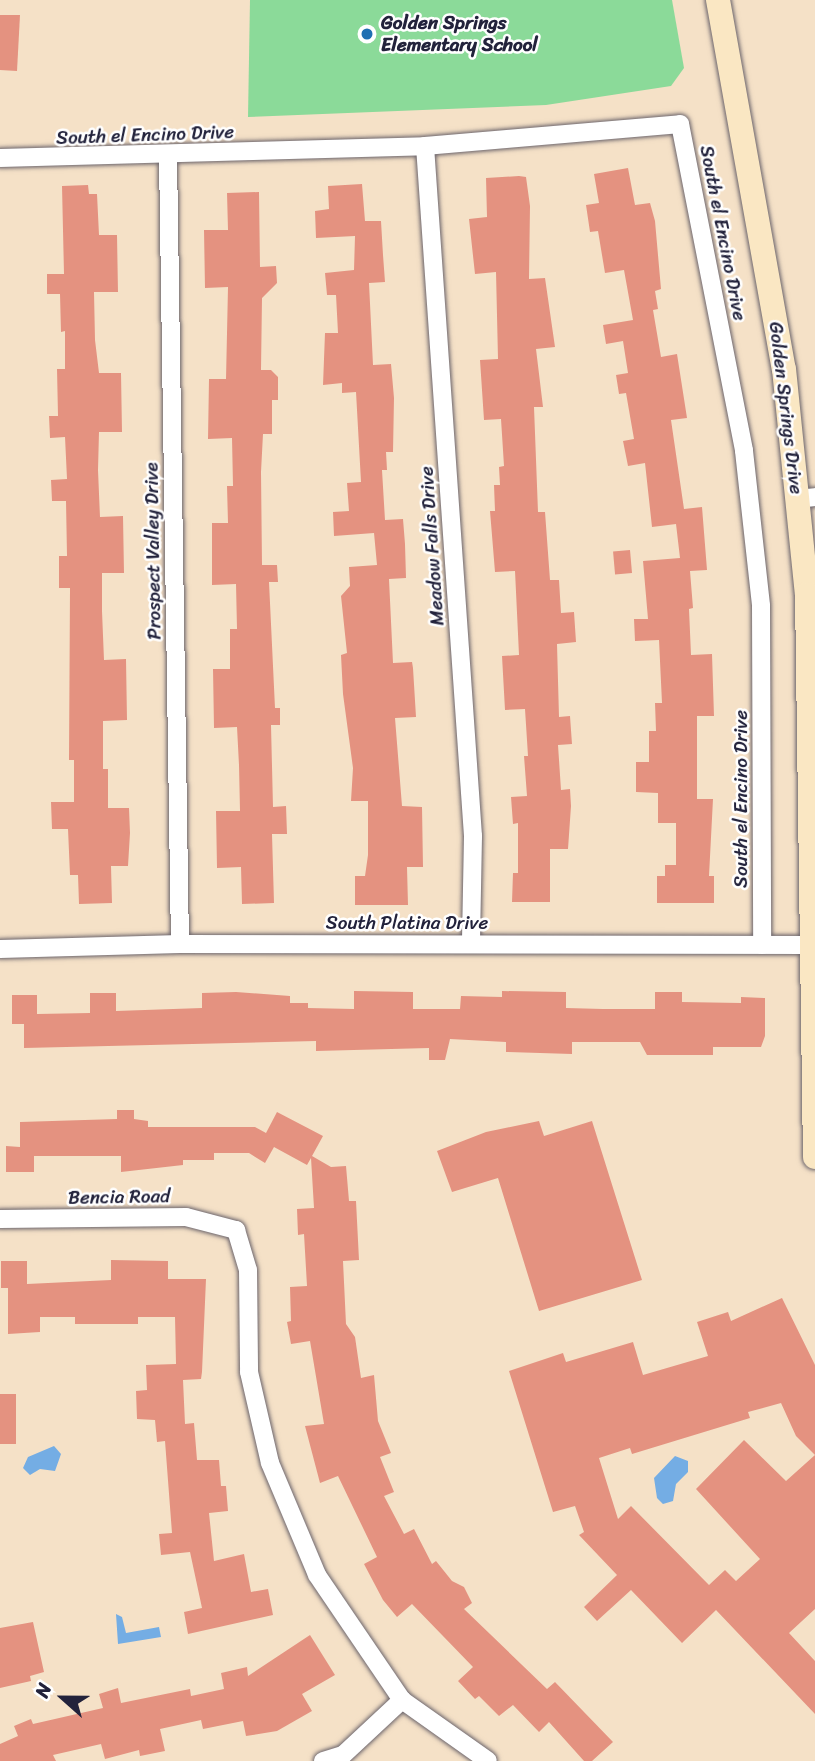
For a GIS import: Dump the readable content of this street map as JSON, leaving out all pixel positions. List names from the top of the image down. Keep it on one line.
{"streets":{"main road":["Golden Springs Drive"],"street":["South el Encino Drive","Meadow Falls Drive","Prospect Valley Drive","South Platina Drive","Bencia Road"]},"crossings":[["South el Encino Drive","Meadow Falls Drive"],["South el Encino Drive","Prospect Valley Drive"],["South el Encino Drive","South Platina Drive"],["Golden Springs Drive","South Platina Drive"],["Meadow Falls Drive","South Platina Drive"],["Prospect Valley Drive","South Platina Drive"]],"places":["Golden Springs Elementary School"],"north":"left"}
